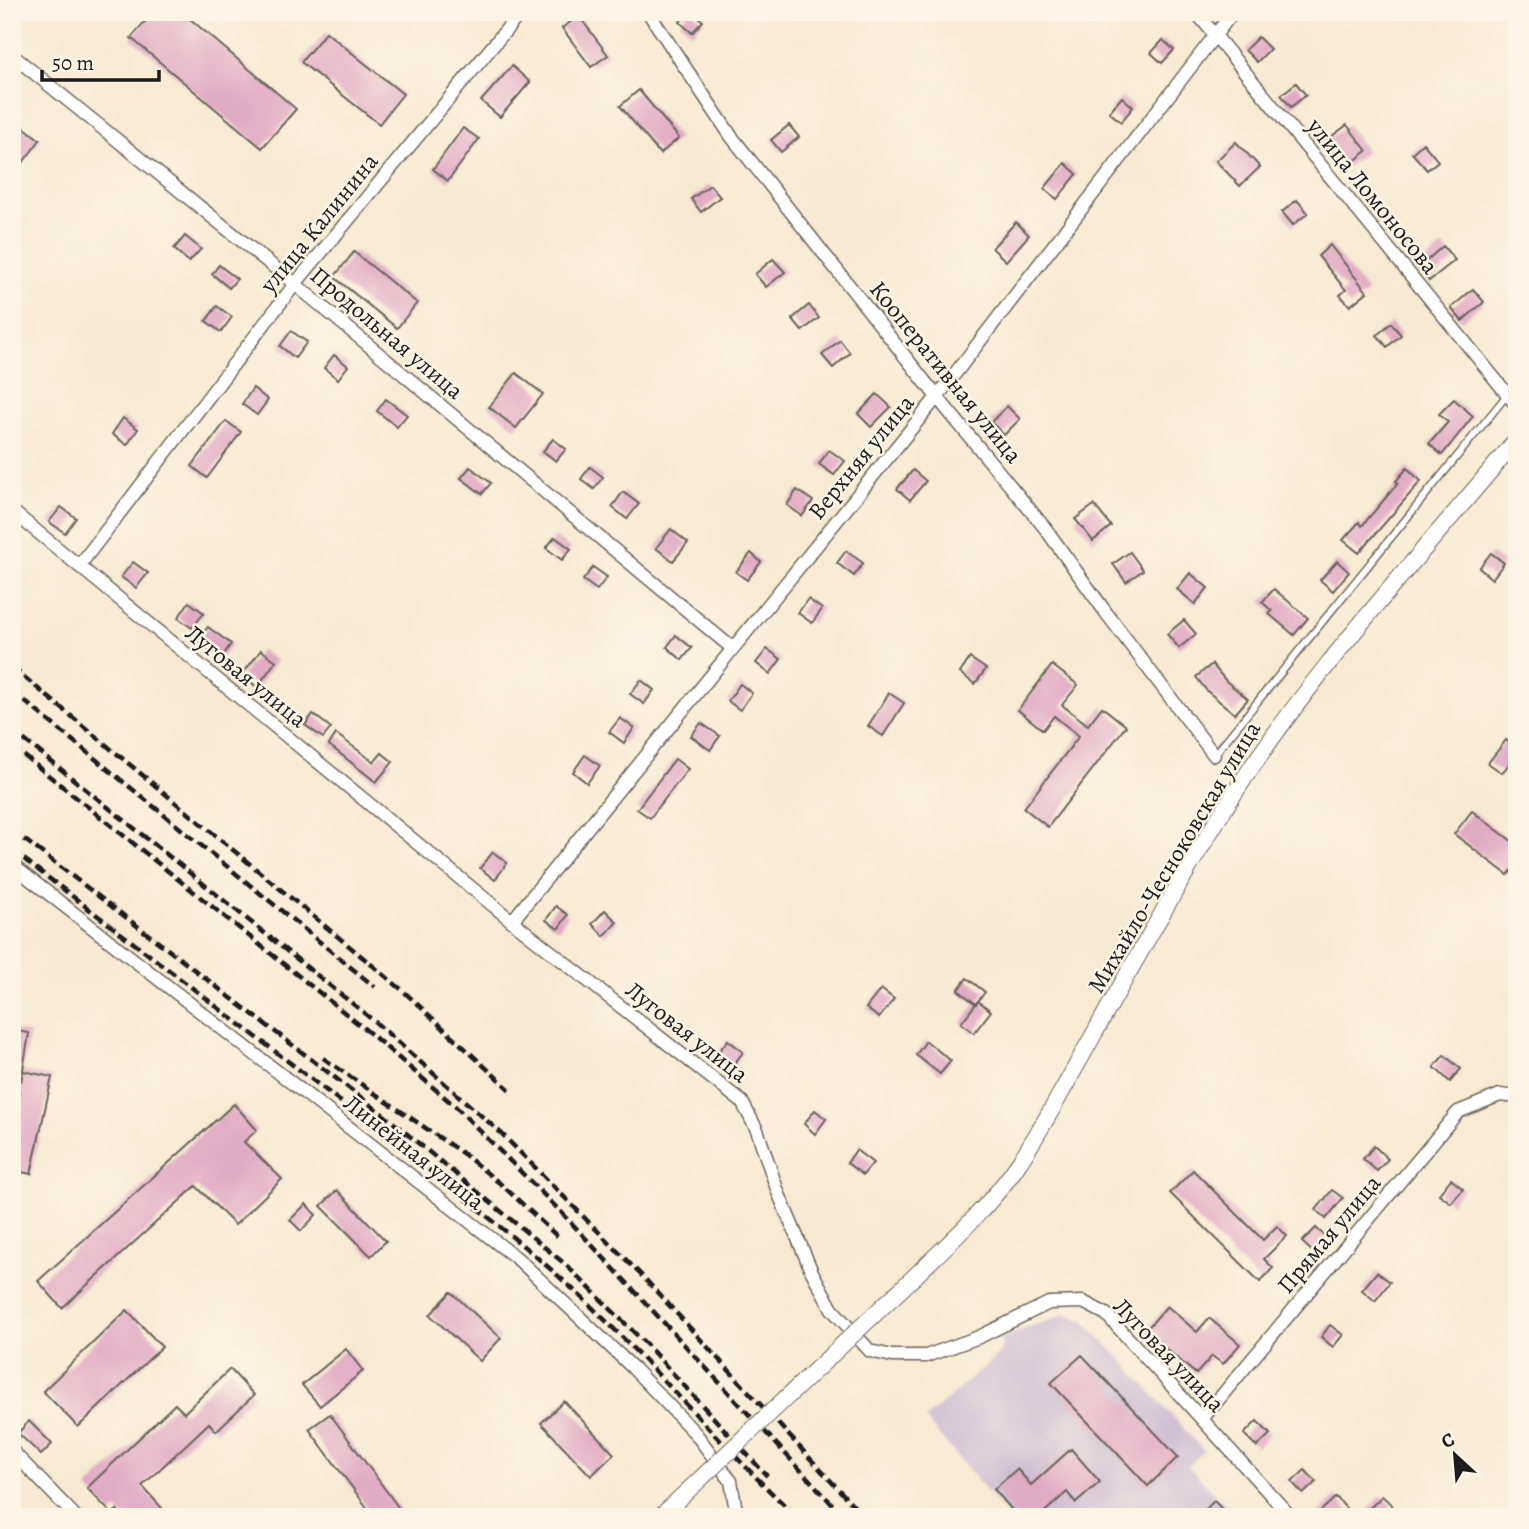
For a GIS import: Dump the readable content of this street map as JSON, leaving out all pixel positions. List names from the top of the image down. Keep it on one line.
{"streets":{"street":["улица Ломоносова","улица Калинина","Продольная улица","Кооперативная улица","Верхняя улица","Луговая улица","Михайло-Чесноковская улица","Линейная улица","Прямая улица"]},"crossings":[["улица Ломоносова","Верхняя улица"],["улица Калинина","Продольная улица"],["улица Калинина","Луговая улица"],["Продольная улица","Верхняя улица"],["Кооперативная улица","Верхняя улица"],["Верхняя улица","Луговая улица"],["Луговая улица","Прямая улица"]],"scale_bar":"50 m","north":"top left"}
